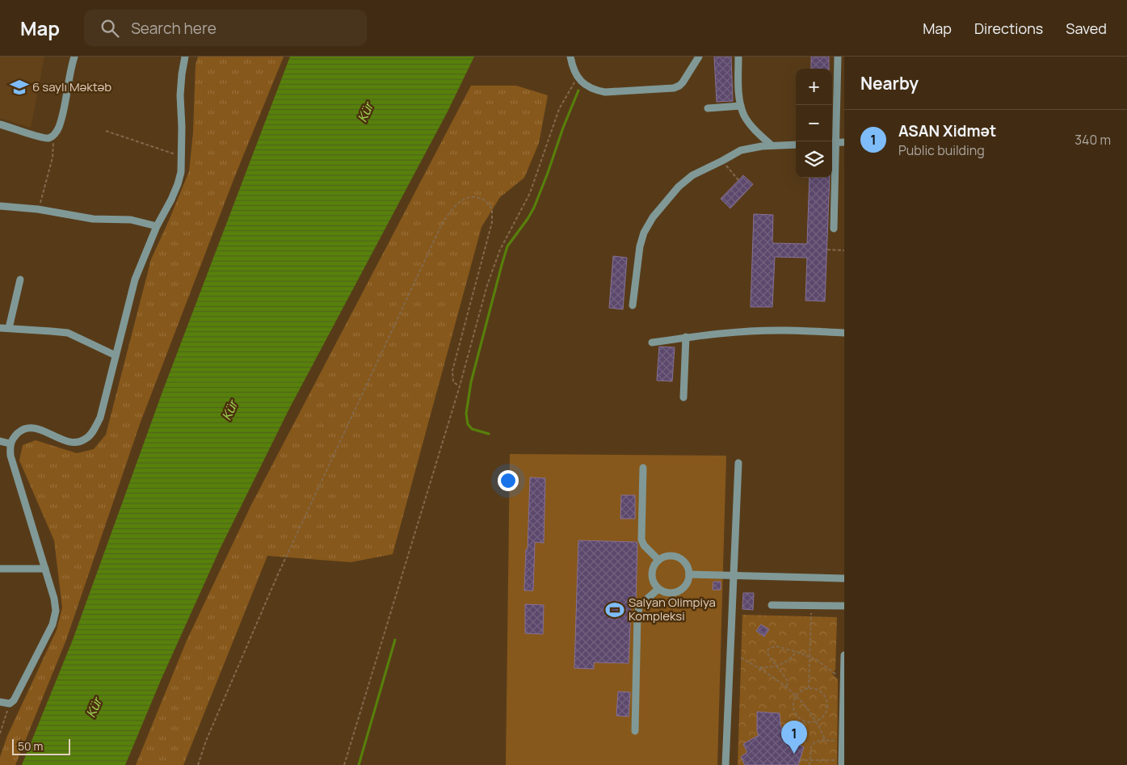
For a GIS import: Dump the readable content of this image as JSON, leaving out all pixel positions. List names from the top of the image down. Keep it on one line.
{"water":["Kür"],"places":{"school or university":["6 saylı Məktəb"],"sports":["Salyan Olimpiya Kompleksi"]},"scale_bar":"50 m","page":{"header":"Map","search":"Search here","nav":["Map","Directions","Saved"],"heading":"Nearby","map_buttons":["+","−"],"list":[{"mark":"1","name":"ASAN Xidmət","note":"Public building","value":"340 m"}],"pins":"1","scale":"50 m"}}
